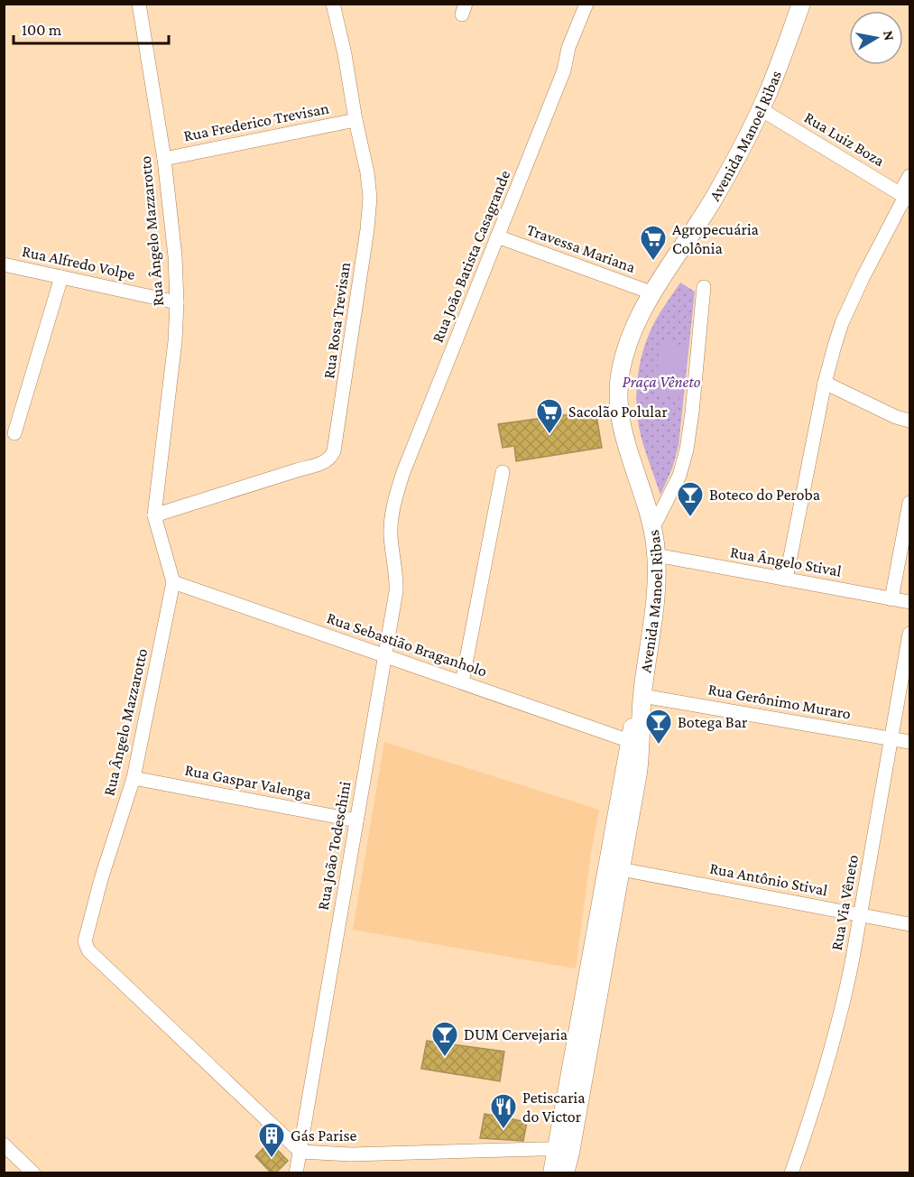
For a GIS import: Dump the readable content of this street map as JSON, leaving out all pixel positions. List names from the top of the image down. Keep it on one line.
{"streets":{"main road":["Avenida Manoel Ribas"],"street":["Rua Frederico Trevisan","Rua Luiz Boza","Rua Ângelo Mazzarotto","Travessa Mariana","Rua João Batista Casagrande","Rua Alfredo Volpe","Rua Rosa Trevisan","Rua Ângelo Stival","Rua Sebastião Braganholo","Rua Gerônimo Muraro","Rua Gaspar Valenga","Rua João Todeschini","Rua Antônio Stival","Rua Via Vêneto"]},"crossings":[["Rua Frederico Trevisan","Rua Ângelo Mazzarotto"],["Rua Frederico Trevisan","Rua Rosa Trevisan"],["Avenida Manoel Ribas","Rua Luiz Boza"],["Avenida Manoel Ribas","Travessa Mariana"],["Avenida Manoel Ribas","Rua Ângelo Stival"],["Avenida Manoel Ribas","Rua Sebastião Braganholo"],["Avenida Manoel Ribas","Rua Gerônimo Muraro"],["Avenida Manoel Ribas","Rua Antônio Stival"],["Rua Ângelo Mazzarotto","Rua Alfredo Volpe"],["Rua Ângelo Mazzarotto","Rua Rosa Trevisan"],["Rua Ângelo Mazzarotto","Rua Sebastião Braganholo"],["Rua Ângelo Mazzarotto","Rua Gaspar Valenga"],["Rua Ângelo Mazzarotto","Rua João Todeschini"],["Travessa Mariana","Rua João Batista Casagrande"],["Rua João Batista Casagrande","Rua João Todeschini"],["Rua Sebastião Braganholo","Rua João Todeschini"],["Rua Gerônimo Muraro","Rua Via Vêneto"],["Rua Gaspar Valenga","Rua João Todeschini"],["Rua Antônio Stival","Rua Via Vêneto"]],"parks":["Praça Vêneto"],"places":{"supermarket":["Agropecuária Colônia","Sacolão Polular"],"bar":["Boteco do Peroba","Botega Bar","DUM Cervejaria"],"restaurant":["Petiscaria do Victor"],"building":["Gás Parise"]},"scale_bar":"100 m","north":"right"}
